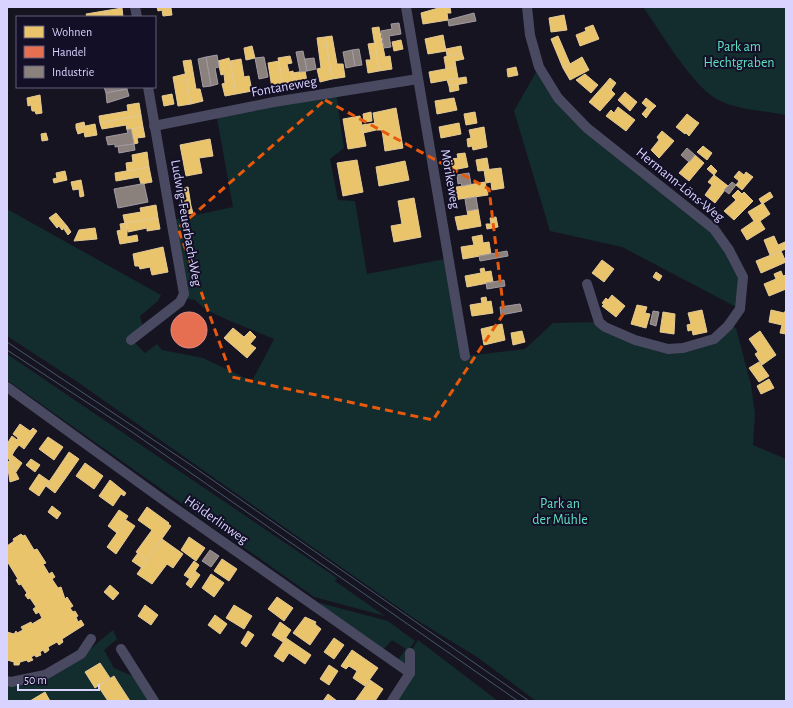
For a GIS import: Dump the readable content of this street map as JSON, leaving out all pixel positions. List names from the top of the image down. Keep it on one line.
{"streets":{"street":["Fontaneweg","Mörikeweg","Hermann-Löns-Weg","Ludwig-Feuerbach-Weg","Hölderlinweg"]},"crossings":[["Fontaneweg","Mörikeweg"],["Fontaneweg","Ludwig-Feuerbach-Weg"]],"parks":["Park am Hechtgraben","Park an der Mühle"],"legend":["Wohnen","Handel","Industrie"],"scale_bar":"50 m"}
